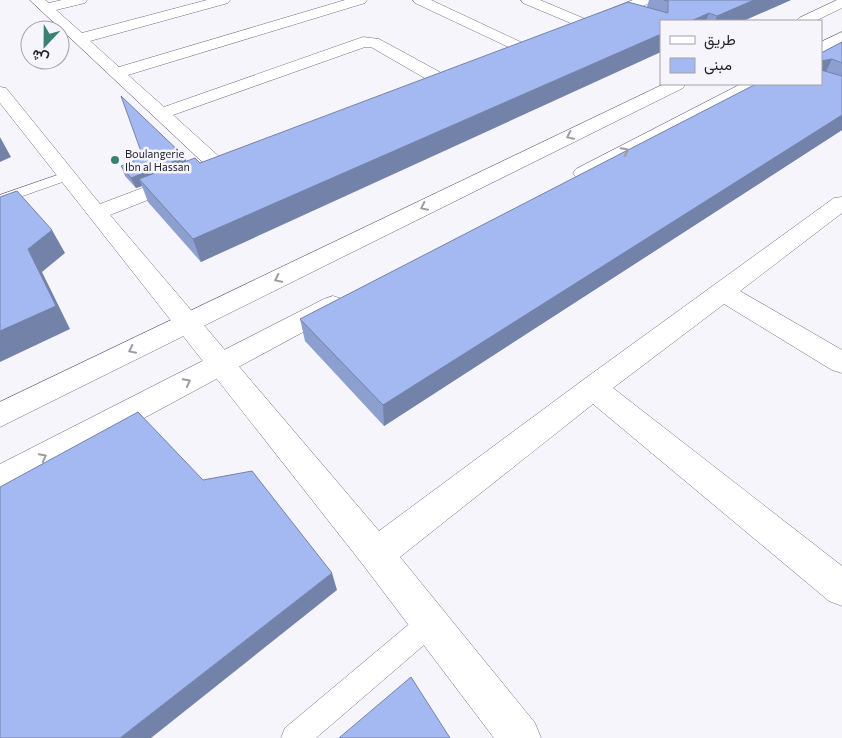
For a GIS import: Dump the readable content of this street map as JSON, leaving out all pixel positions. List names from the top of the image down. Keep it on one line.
{"places":["Boulangerie Ibn al Hassan"],"legend":["طريق","مبنى"],"north":"bottom"}
